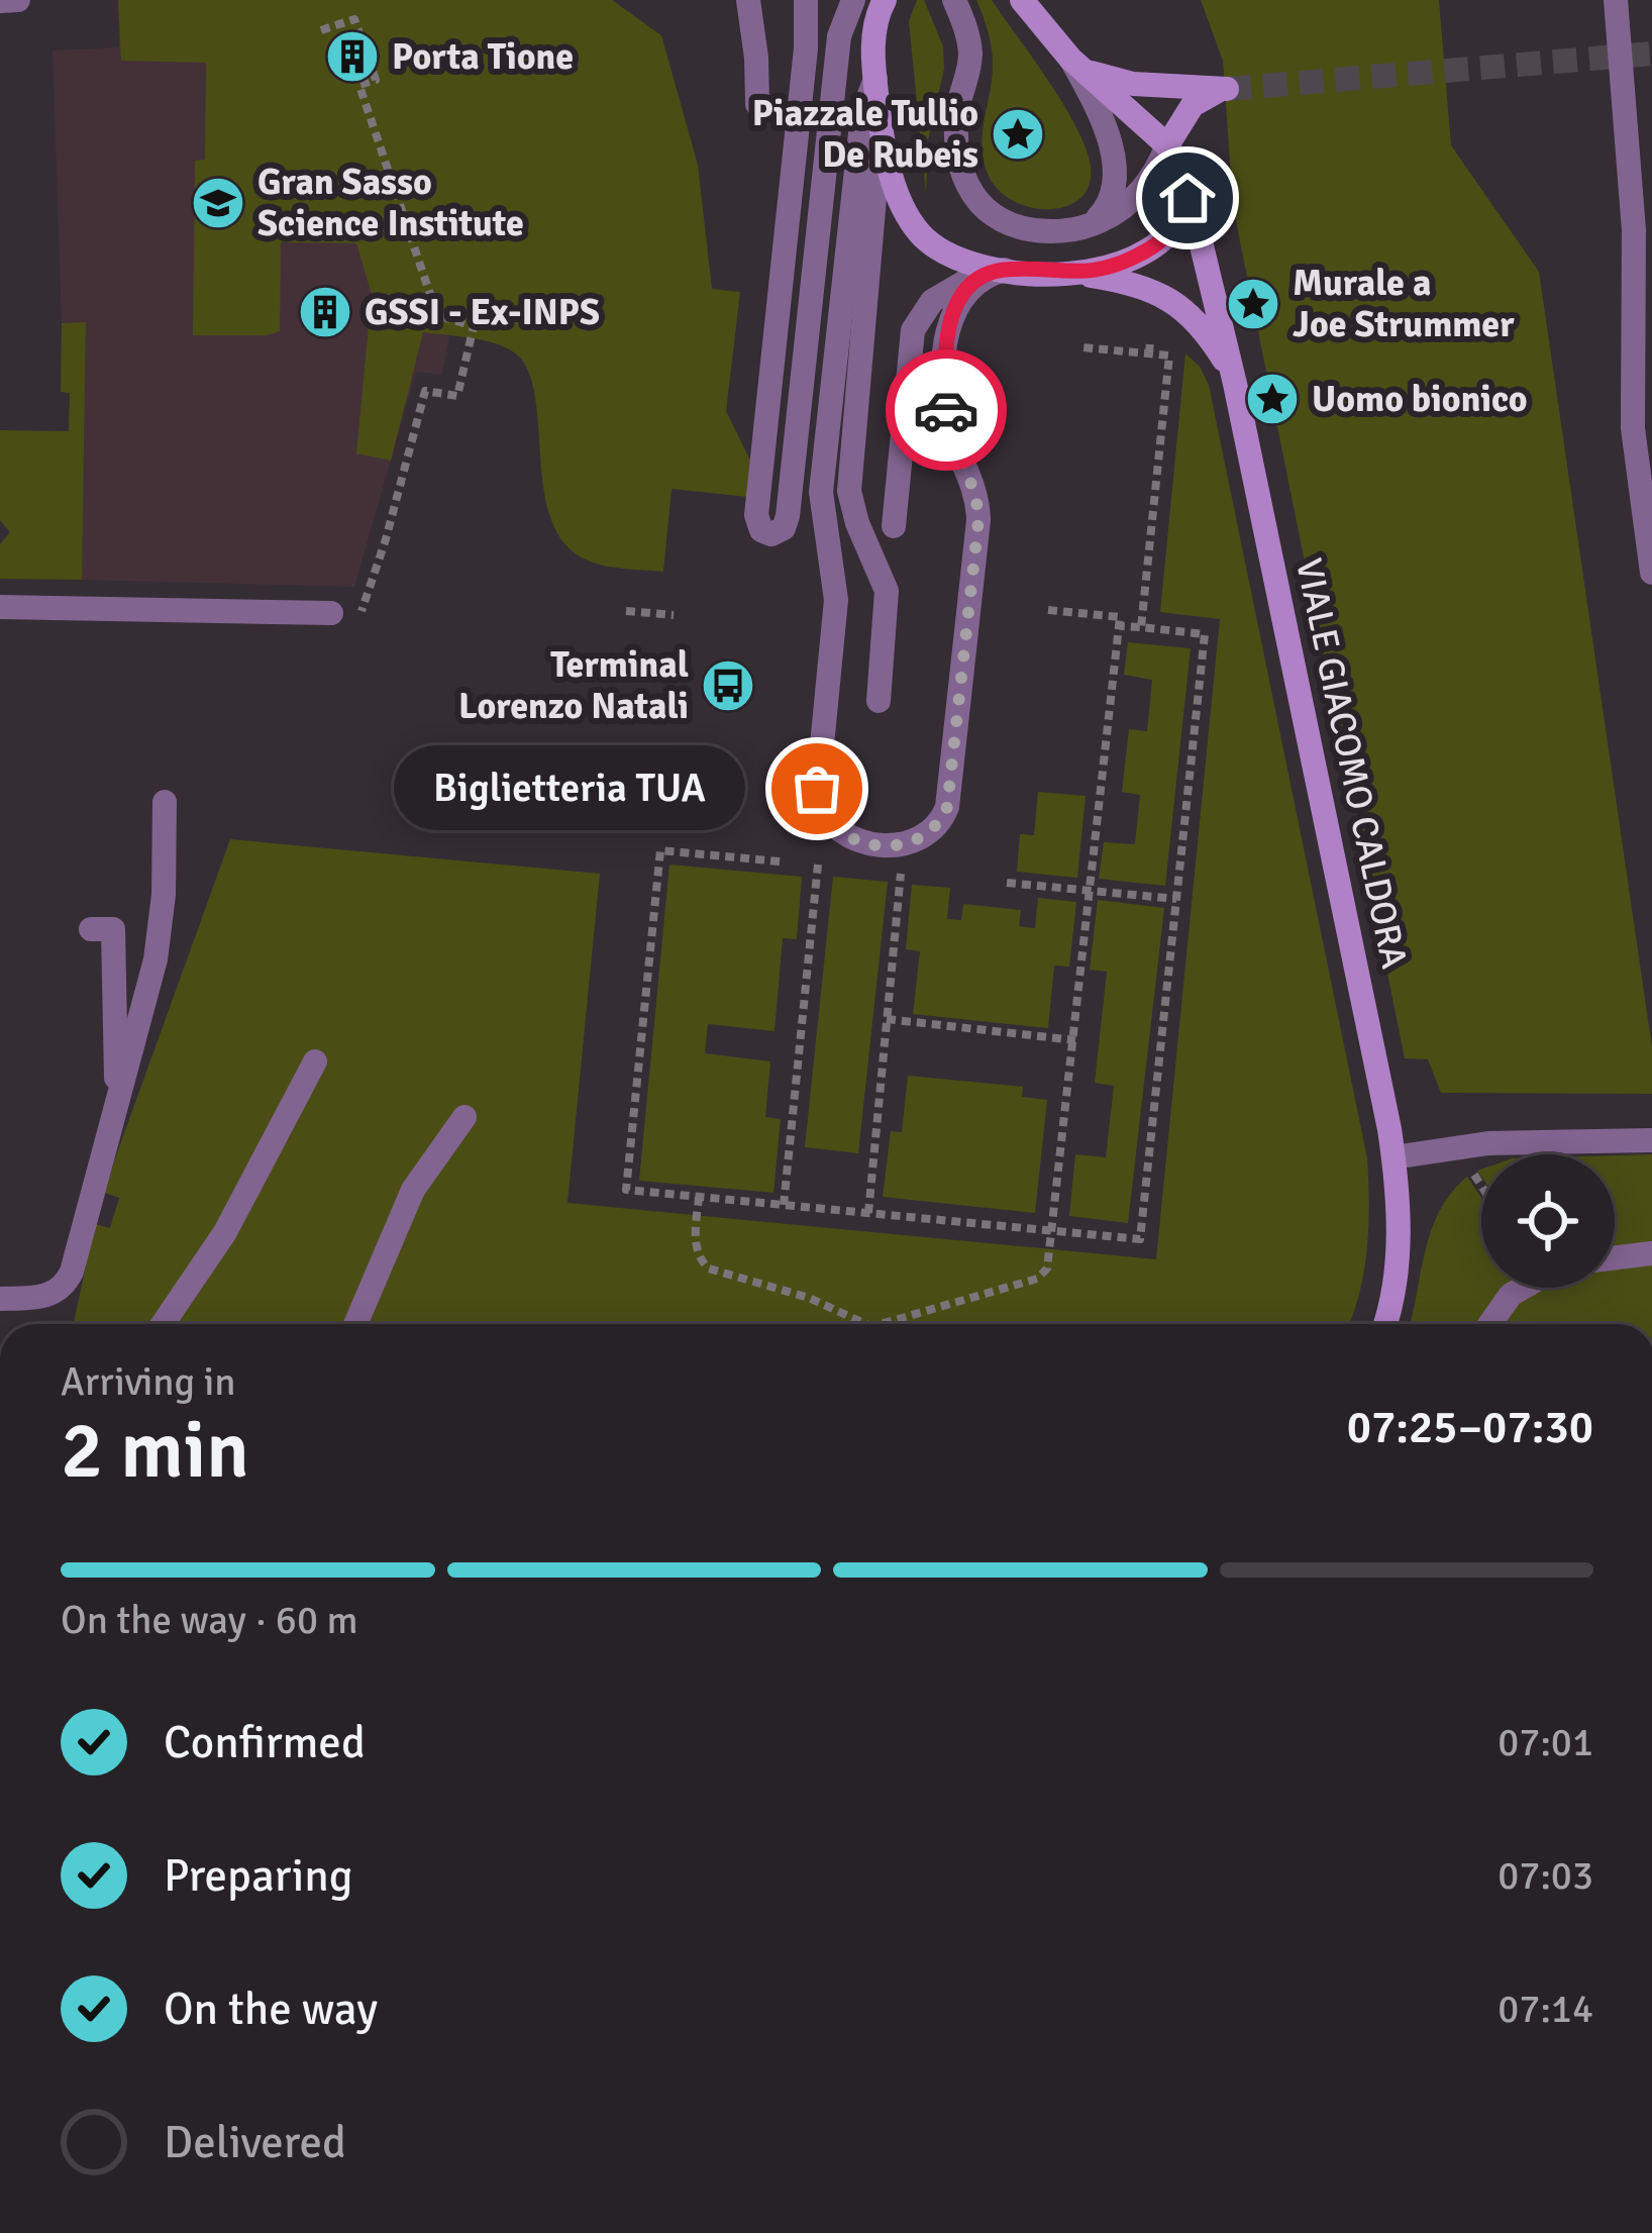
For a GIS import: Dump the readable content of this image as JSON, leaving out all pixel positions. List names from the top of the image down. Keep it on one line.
{"streets":{"main road":["VIALE GIACOMO CALDORA"]},"places":{"building":["Porta Tione","GSSI - Ex-INPS"],"place":["Piazzale Tullio De Rubeis","Murale a Joe Strummer","Uomo bionico"],"school or university":["Gran Sasso Science Institute"],"bus stop":["Terminal Lorenzo Natali"],"other":["Biglietteria TUA"]},"page":{"bubble":"Biglietteria TUA","heading":["2 min","Arriving in","07:25–07:30"],"bar":"On the way · 60 m","list":[["Confirmed","07:01"],["Preparing","07:03"],["On the way","07:14"],"Delivered"]}}
